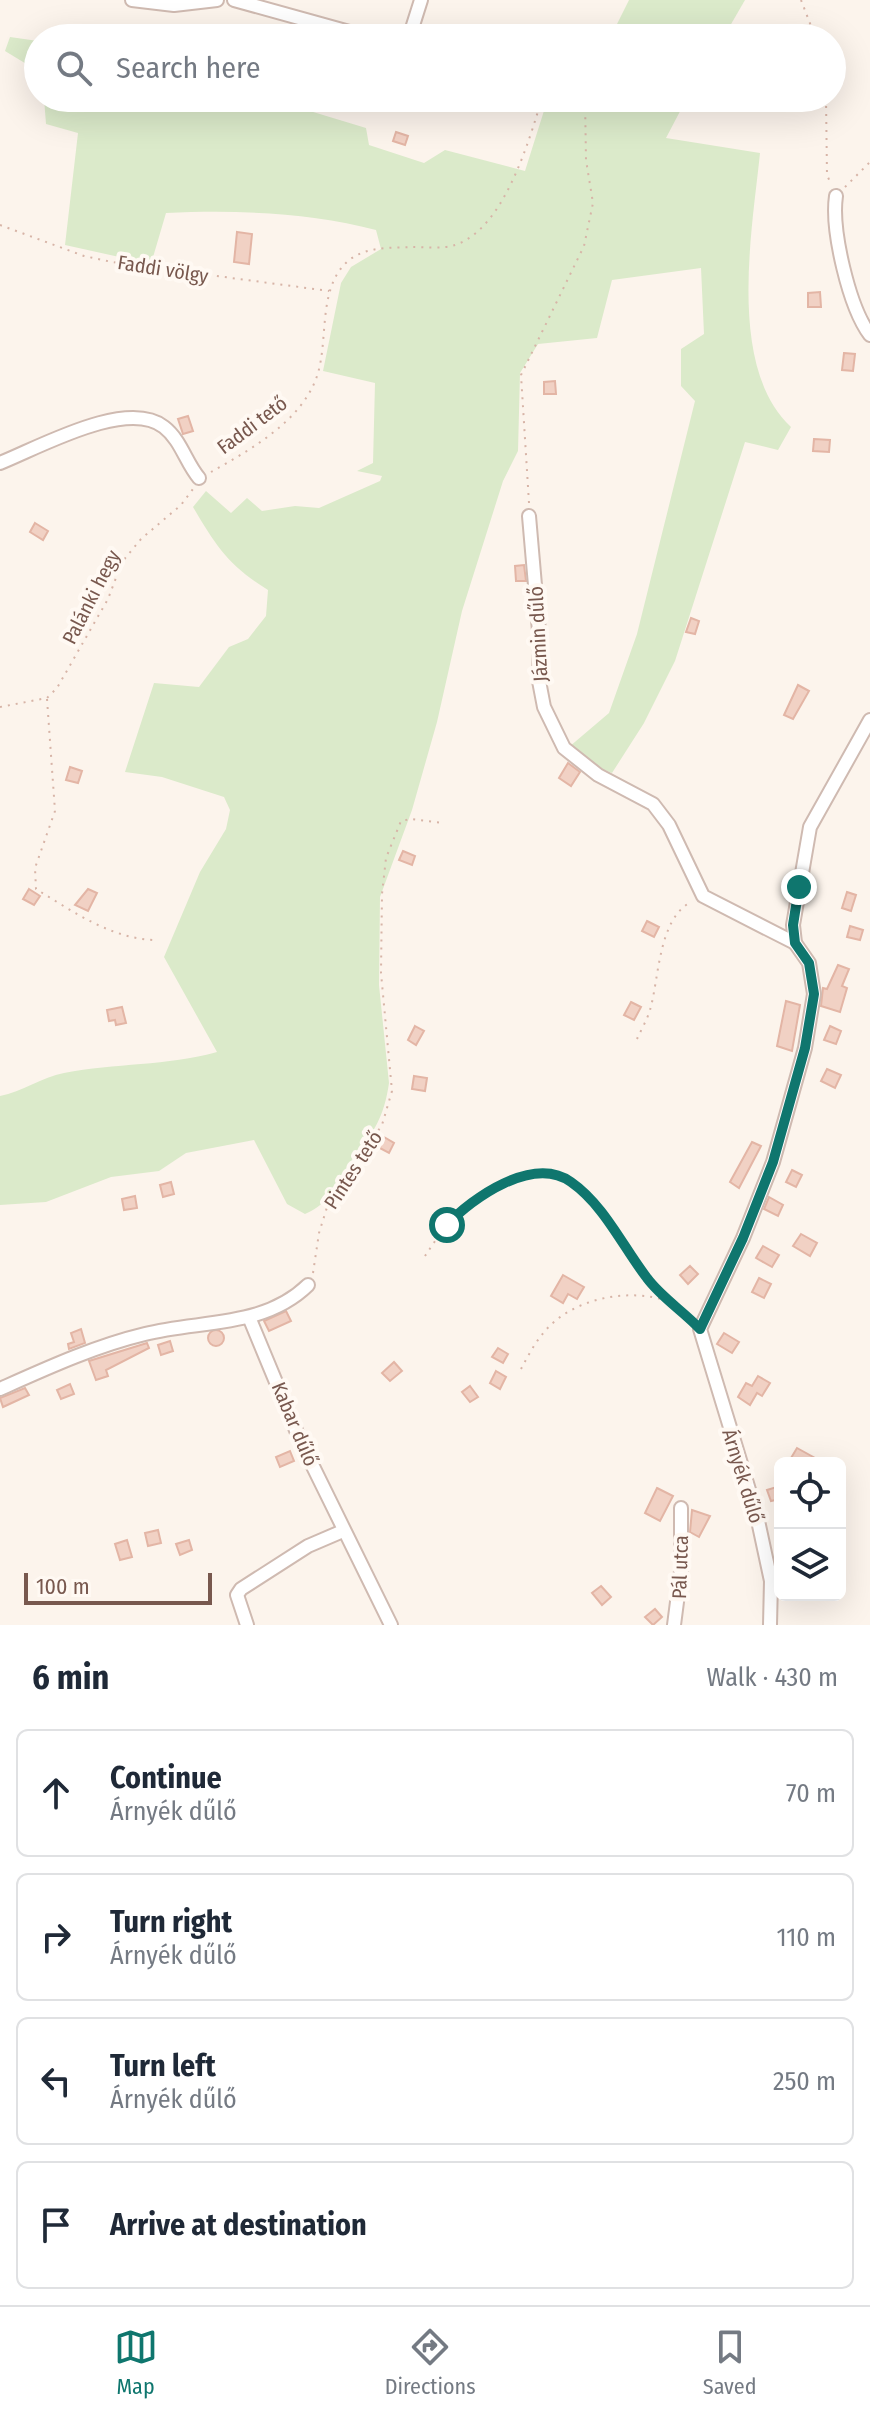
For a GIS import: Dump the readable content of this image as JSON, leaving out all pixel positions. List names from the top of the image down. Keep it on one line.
{"streets":{"street":["Jázmin dűlő","Kabar dűlő","Árnyék dűlő","Pál utca"],"path":["Faddi völgy","Faddi tető","Palánki hegy","Pintes tető"]},"crossings":[["Faddi völgy","Faddi tető"],["Faddi tető","Palánki hegy"]],"scale_bar":"100 m","page":{"search":"Search here","scale":"100 m","heading":["6 min","Walk · 430 m"],"list":[["Continue","Árnyék dűlő","70 m"],["Turn right","Árnyék dűlő","110 m"],["Turn left","Árnyék dűlő","250 m"],"Arrive at destination"],"nav":["Map","Directions","Saved"]}}
